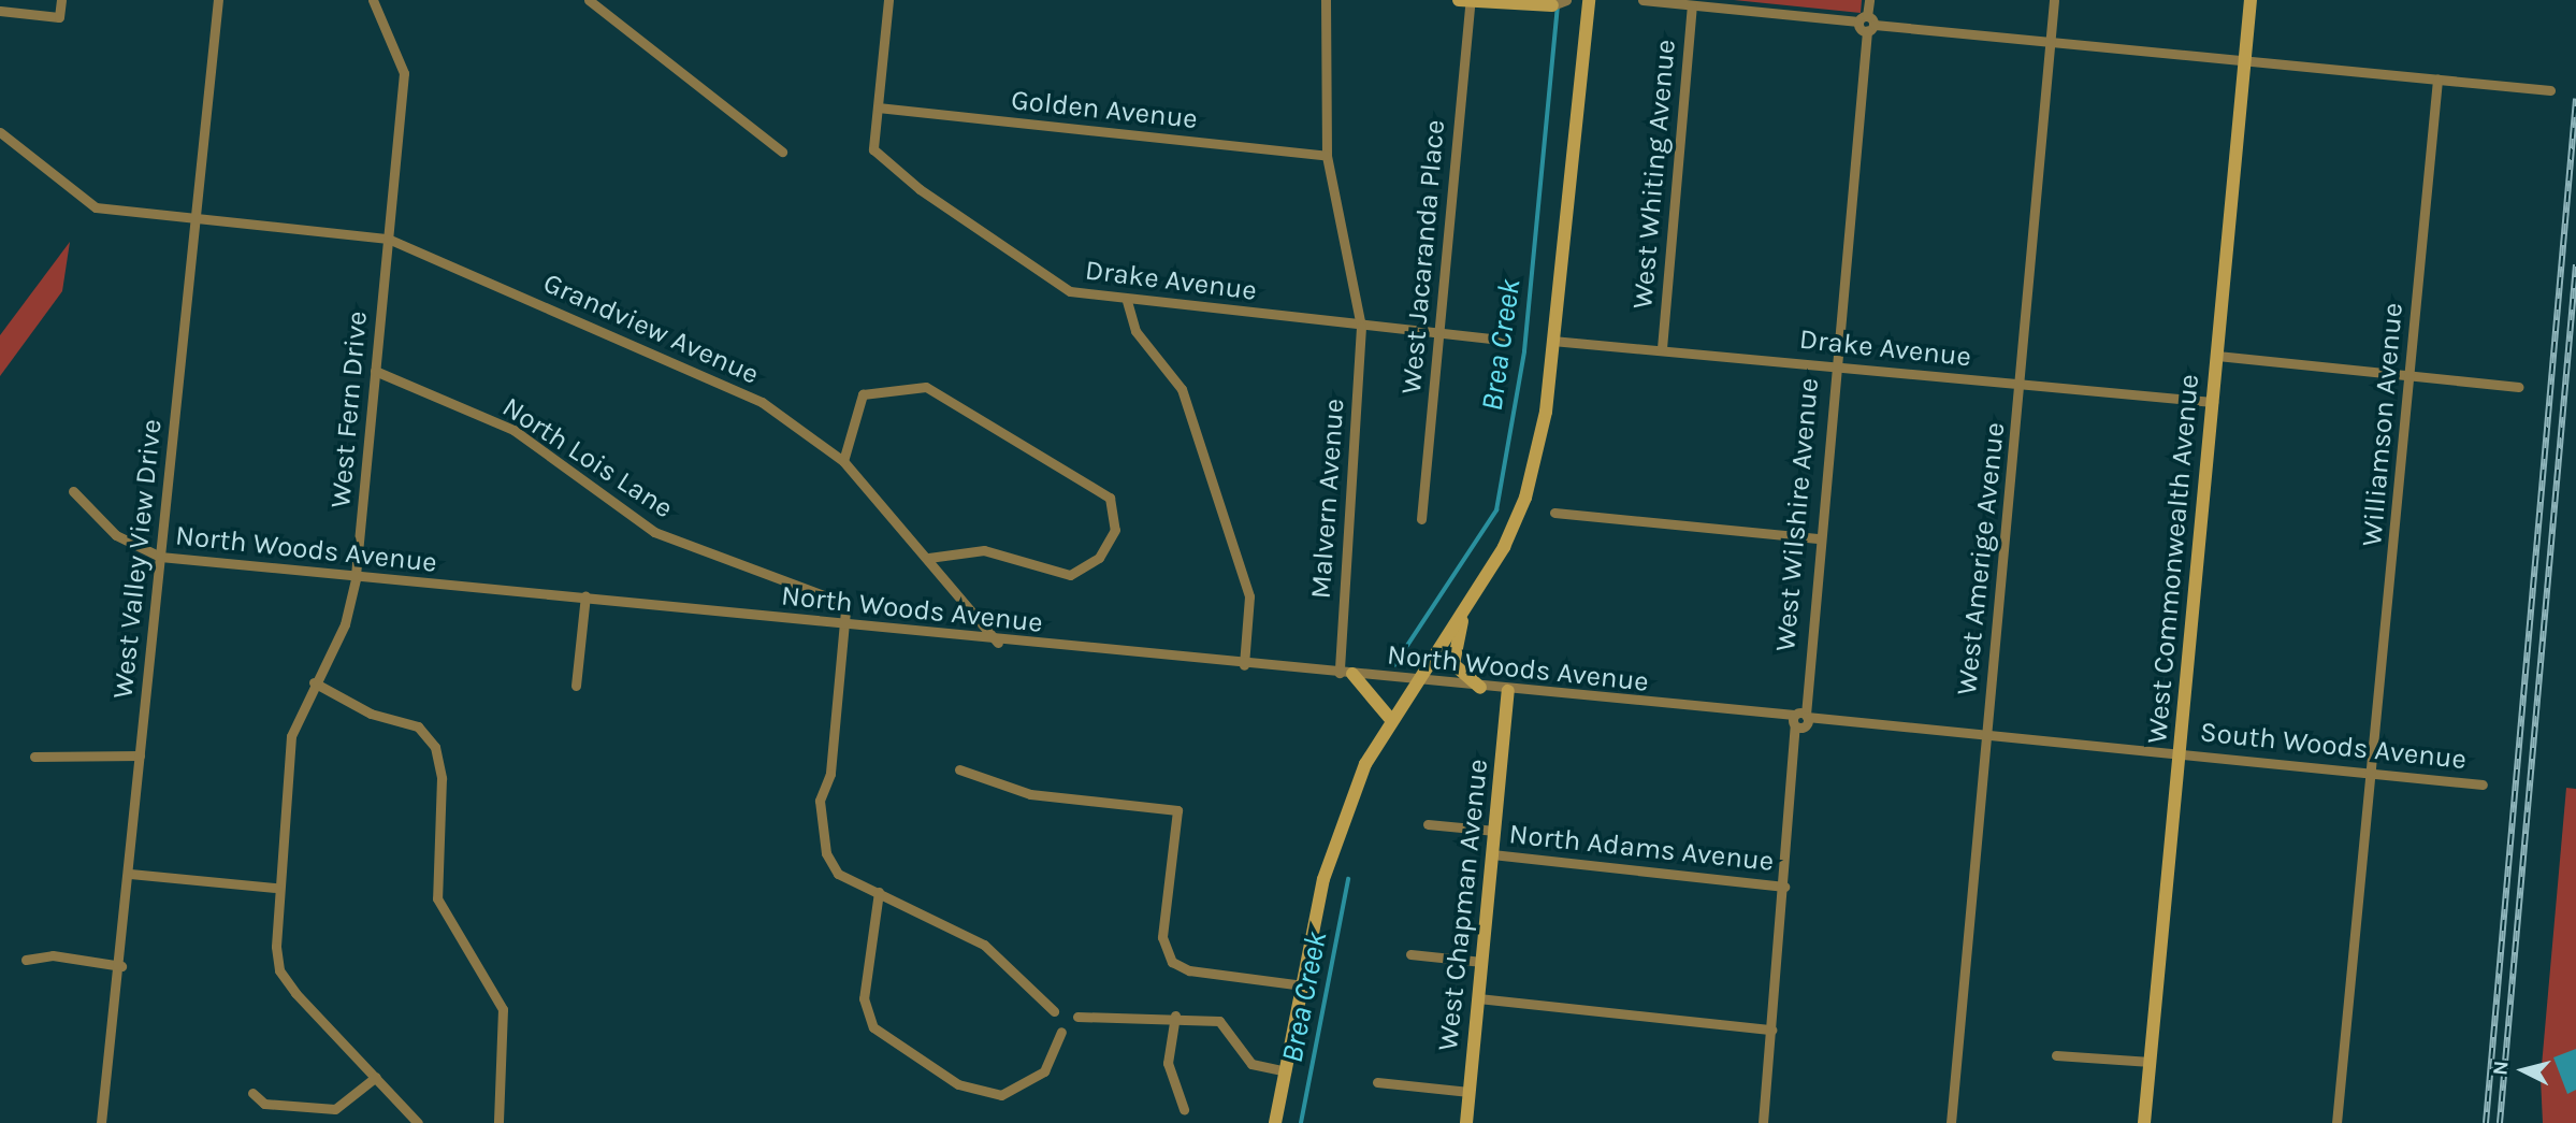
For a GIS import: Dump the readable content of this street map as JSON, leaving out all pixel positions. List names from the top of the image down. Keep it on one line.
{"streets":{"main road":["West Commonwealth Avenue","West Chapman Avenue"],"street":["Golden Avenue","West Whiting Avenue","West Jacaranda Place","Drake Avenue","Grandview Avenue","West Fern Drive","Williamson Avenue","North Lois Lane","Malvern Avenue","West Wilshire Avenue","North Woods Avenue","West Valley View Drive","West Amerige Avenue","South Woods Avenue","North Adams Avenue"]},"crossings":[["Golden Avenue","Drake Avenue"],["Golden Avenue","Malvern Avenue"],["West Whiting Avenue","Drake Avenue"],["West Jacaranda Place","Drake Avenue"],["Drake Avenue","Malvern Avenue"],["Drake Avenue","West Wilshire Avenue"],["Drake Avenue","West Amerige Avenue"],["Drake Avenue","West Commonwealth Avenue"],["Grandview Avenue","West Fern Drive"],["Grandview Avenue","North Woods Avenue"],["Grandview Avenue","West Valley View Drive"],["West Fern Drive","North Lois Lane"],["West Fern Drive","North Woods Avenue"],["Williamson Avenue","South Woods Avenue"],["North Lois Lane","North Woods Avenue"],["Malvern Avenue","North Woods Avenue"],["West Wilshire Avenue","North Woods Avenue"],["West Wilshire Avenue","North Adams Avenue"],["North Woods Avenue","West Valley View Drive"],["North Woods Avenue","West Amerige Avenue"],["North Woods Avenue","West Commonwealth Avenue"],["North Woods Avenue","South Woods Avenue"],["North Woods Avenue","West Chapman Avenue"],["West Commonwealth Avenue","South Woods Avenue"],["North Adams Avenue","West Chapman Avenue"]],"water":["Brea Creek"],"north":"left"}
